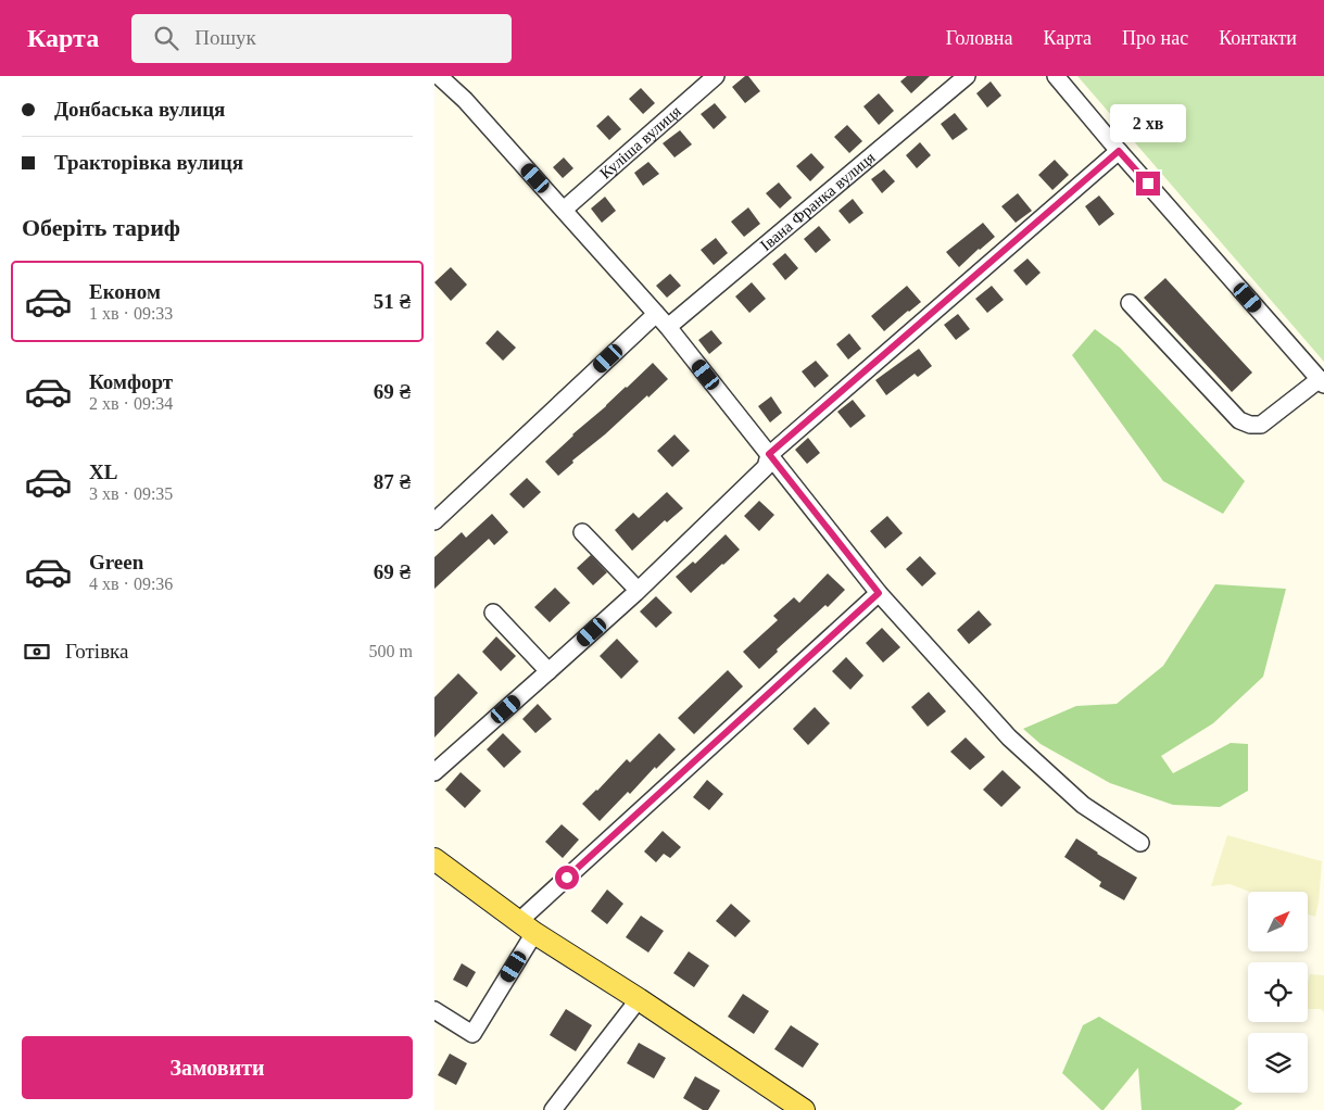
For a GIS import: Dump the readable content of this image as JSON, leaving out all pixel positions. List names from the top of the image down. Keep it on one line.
{"streets":{"street":["Куліша вулиця","Івана Франка вулиця"]},"north":"top right","page":{"header":"Карта","search":"Пошук","nav":["Головна","Карта","Про нас","Контакти"],"banner":["Донбаська вулиця","Тракторівка вулиця"],"bubble":"2 хв","heading":"Оберіть тариф","list":[{"name":"Економ","note":"1 хв · 09:33","value":"51 ₴"},{"name":"Комфорт","note":"2 хв · 09:34","value":"69 ₴"},{"name":"XL","note":"3 хв · 09:35","value":"87 ₴"},{"name":"Green","note":"4 хв · 09:36","value":"69 ₴"}],"pay":["Готівка","500 m"],"buttons":"Замовити"}}
